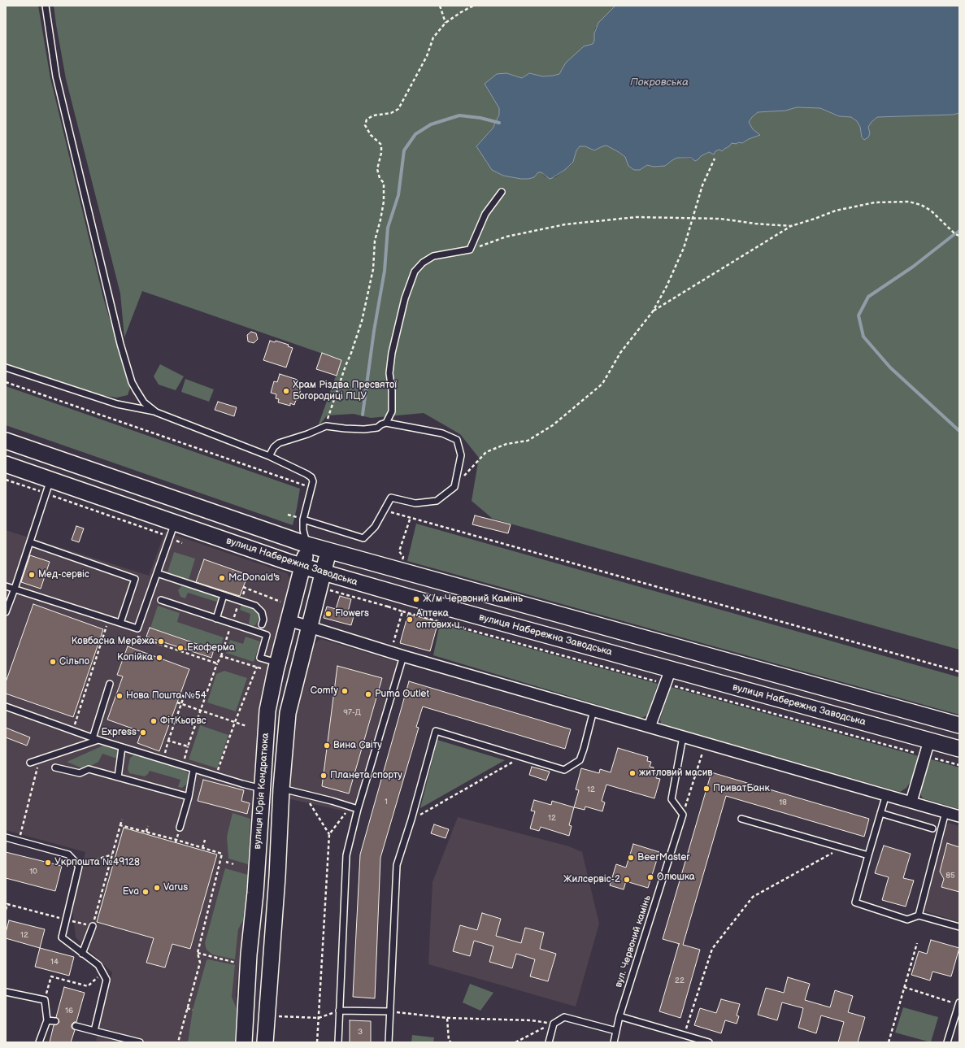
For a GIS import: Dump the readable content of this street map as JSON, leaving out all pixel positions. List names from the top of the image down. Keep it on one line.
{"streets":{"main road":["вулиця Набережна Заводська","вулиця Юрія Кондратюка"],"lane":["вул. Червоний камінь"]},"crossings":[["вулиця Набережна Заводська","вулиця Юрія Кондратюка"]],"water":["Покровська"],"places":["Храм Різдва Пресвятої Богородиці ПЦУ","Мед-сервіс","McDonald's","Ж/м Червоний Камінь","Flowers","Аптека оптових ц‥","Ковбасна Мережа","Екоферма","Копійка","Сільпо","Comfy","Puma Outlet","Нова Пошта №54","ФiтКьорвс","Express","Вина Світу","житловий масив","Планета спорту","ПриватБанк","BeerMaster","Укрпошта №49128","Олюшка","Жилсервіс-2","Varus","Eva"],"house_numbers":["97-Д","12","1","18","12","10","85","12","14","22","16","3"]}
